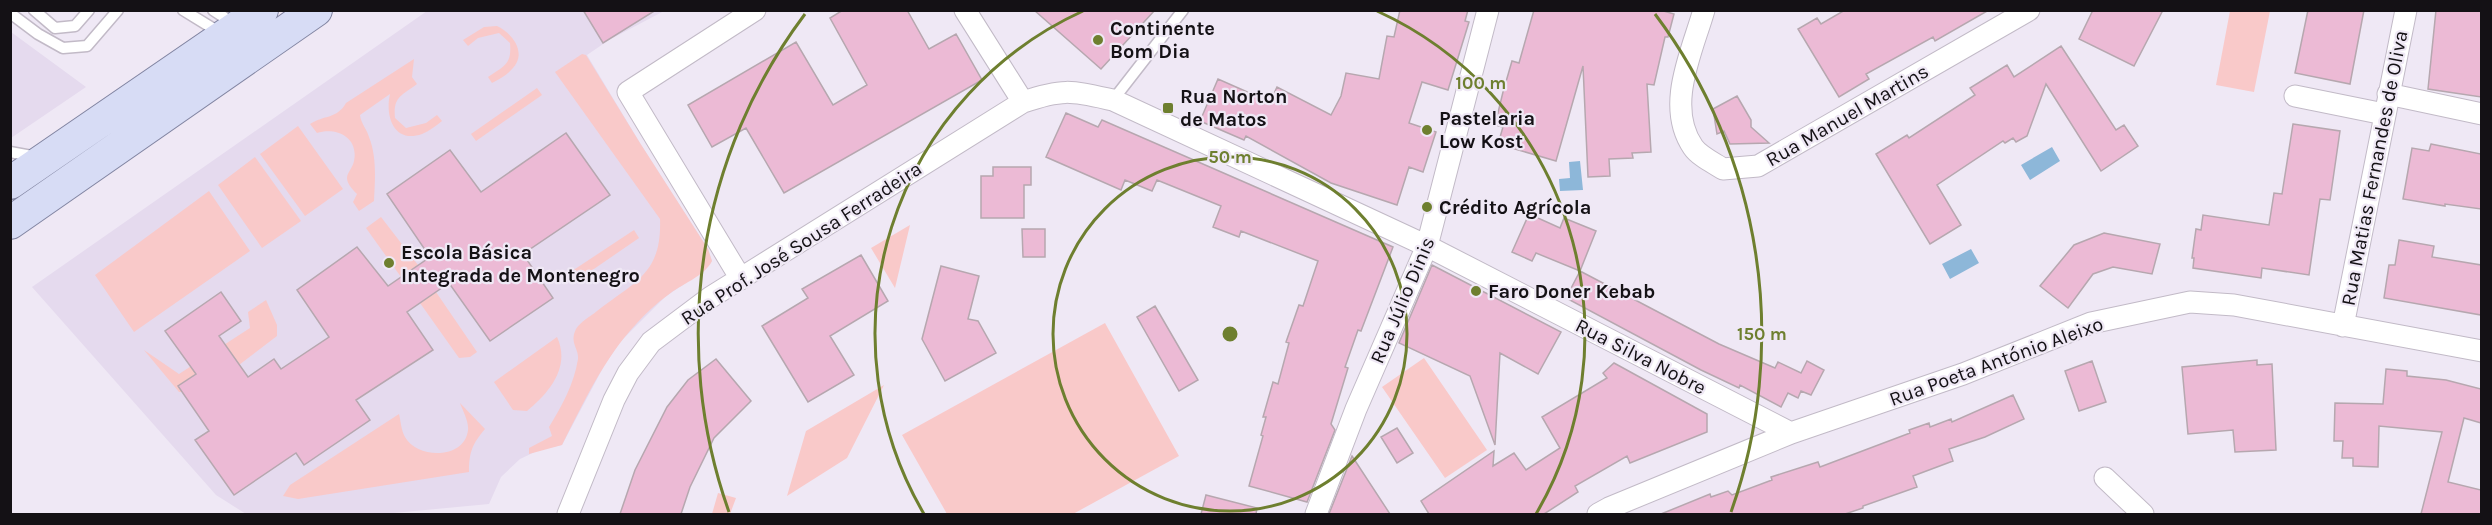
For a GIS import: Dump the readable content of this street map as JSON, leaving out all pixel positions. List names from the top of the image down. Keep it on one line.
{"streets":{"street":["Rua Manuel Martins","Rua Matias Fernandes de Oliva","Rua Prof. José Sousa Ferradeira","Rua Júlio Dinis","Rua Silva Nobre","Rua Poeta António Aleixo"]},"crossings":[["Rua Matias Fernandes de Oliva","Rua Poeta António Aleixo"],["Rua Júlio Dinis","Rua Silva Nobre"],["Rua Silva Nobre","Rua Poeta António Aleixo"]],"places":{"other":["Continente Bom Dia","Pastelaria Low Kost","Crédito Agrícola","Escola Básica Integrada de Montenegro","Faro Doner Kebab"],"transit":["Rua Norton de Matos"]},"rings":["100 m","50 m","150 m"]}
